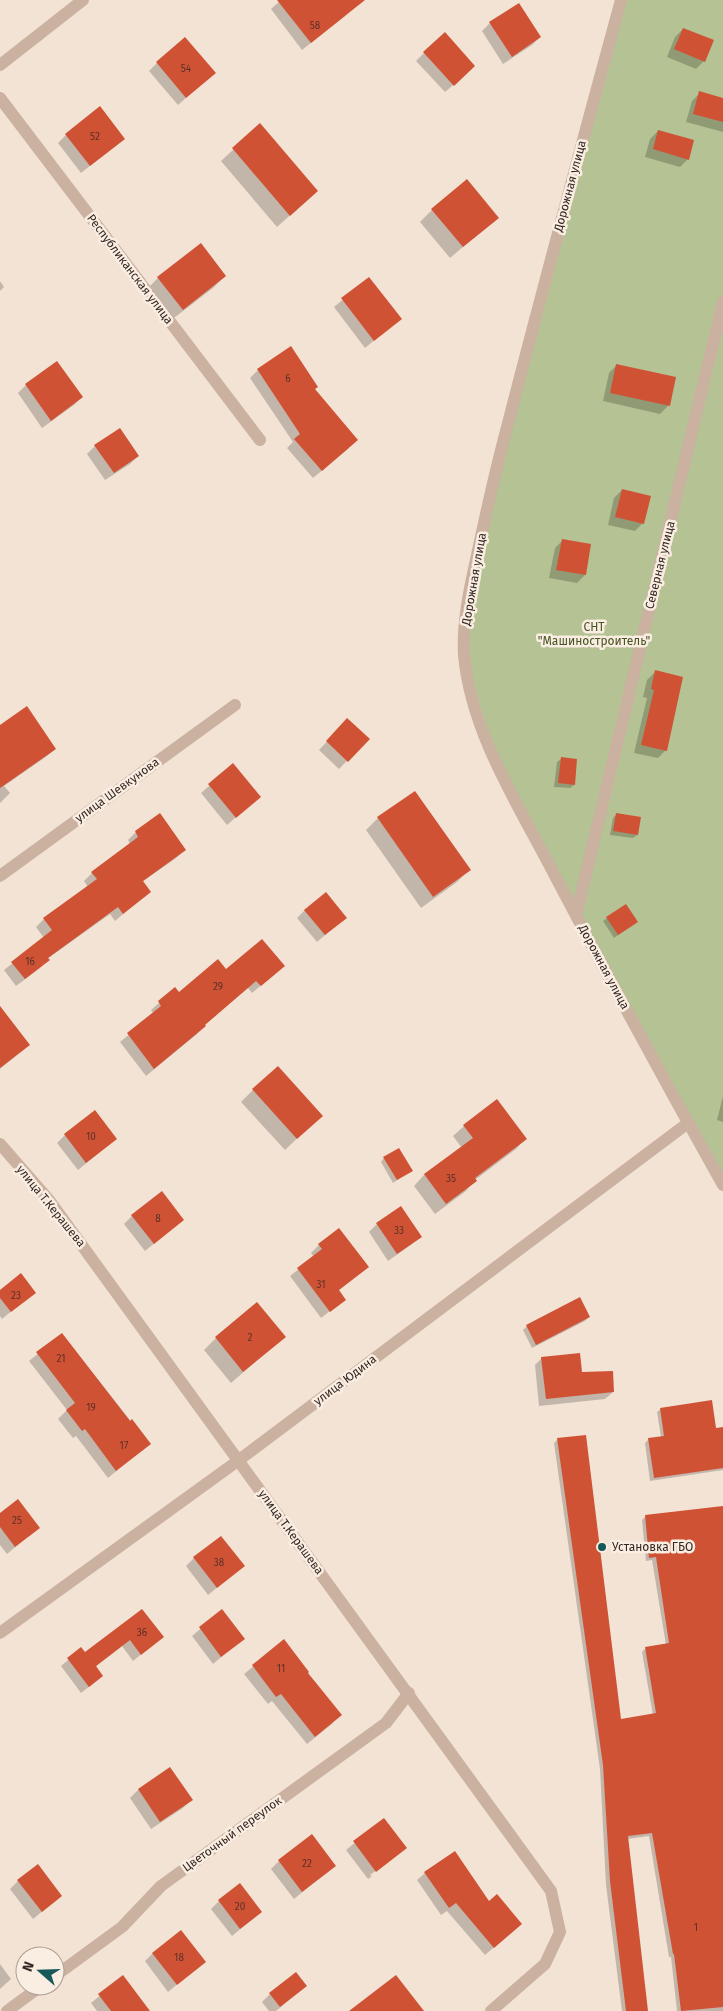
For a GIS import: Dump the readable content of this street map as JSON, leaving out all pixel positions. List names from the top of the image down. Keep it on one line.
{"streets":{"street":["Дорожная улица","Республиканская улица","Северная улица","улица Шевкунова","улица Т.Керашева","улица Юдина","Цветочный переулок"]},"crossings":[["Дорожная улица","Северная улица"],["Дорожная улица","улица Юдина"],["улица Т.Керашева","улица Юдина"],["улица Т.Керашева","Цветочный переулок"]],"parks":["СНТ \"Машиностроитель\""],"places":["Установка ГБО"],"house_numbers":["58","54","52","6","16","29","10","35","8","33","31","23","2","21","19","17","25","38","36","11","22","20","1","18"],"north":"left"}
